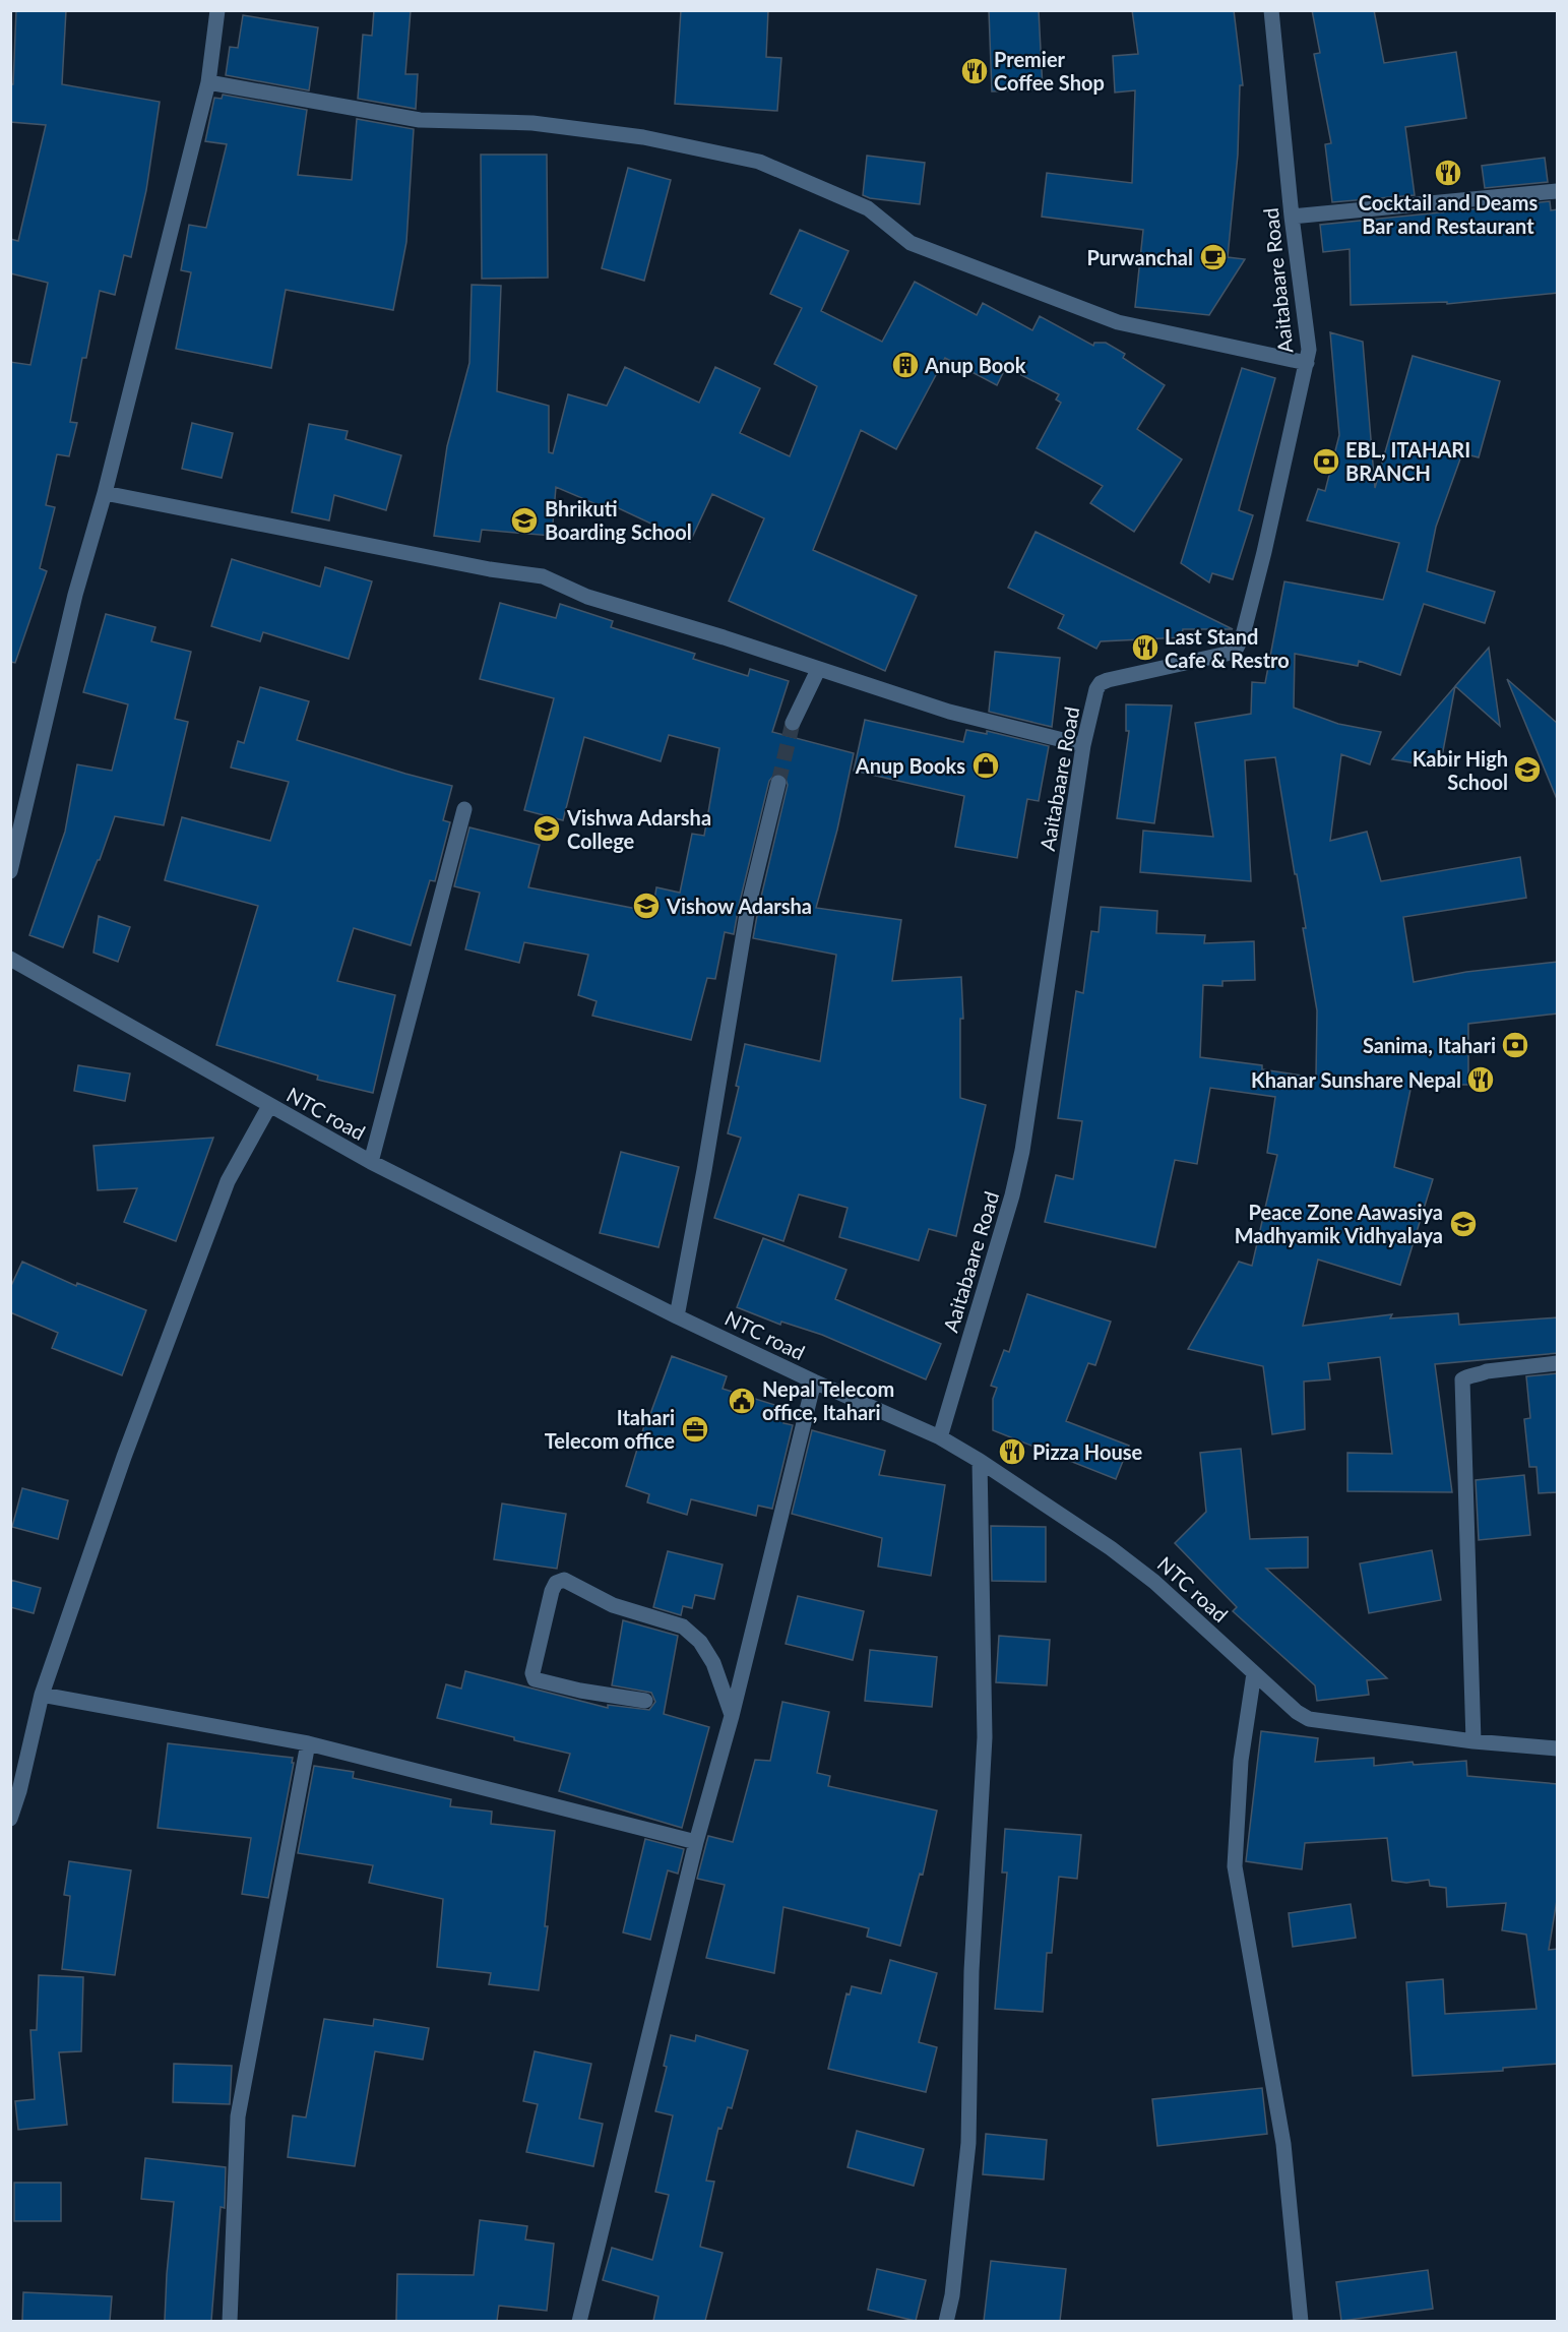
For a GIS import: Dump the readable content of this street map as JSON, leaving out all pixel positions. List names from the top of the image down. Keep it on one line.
{"streets":{"street":["Aaitabaare Road","NTC road"]},"crossings":[["Aaitabaare Road","NTC road"]],"places":{"restaurant":["Premier Coffee Shop","Cocktail and Deams Bar and Restaurant","Last Stand Cafe & Restro","Khanar Sunshare Nepal","Pizza House"],"cafe":["Purwanchal"],"building":["Anup Book"],"bank":["EBL, ITAHARI BRANCH","Sanima, Itahari"],"school or university":["Bhrikuti Boarding School","Kabir High School","Vishwa Adarsha College","Vishow Adarsha","Peace Zone Aawasiya Madhyamik Vidhyalaya"],"shop":["Anup Books"],"public building":["Nepal Telecom office, Itahari"],"office":["Itahari Telecom office"]}}
